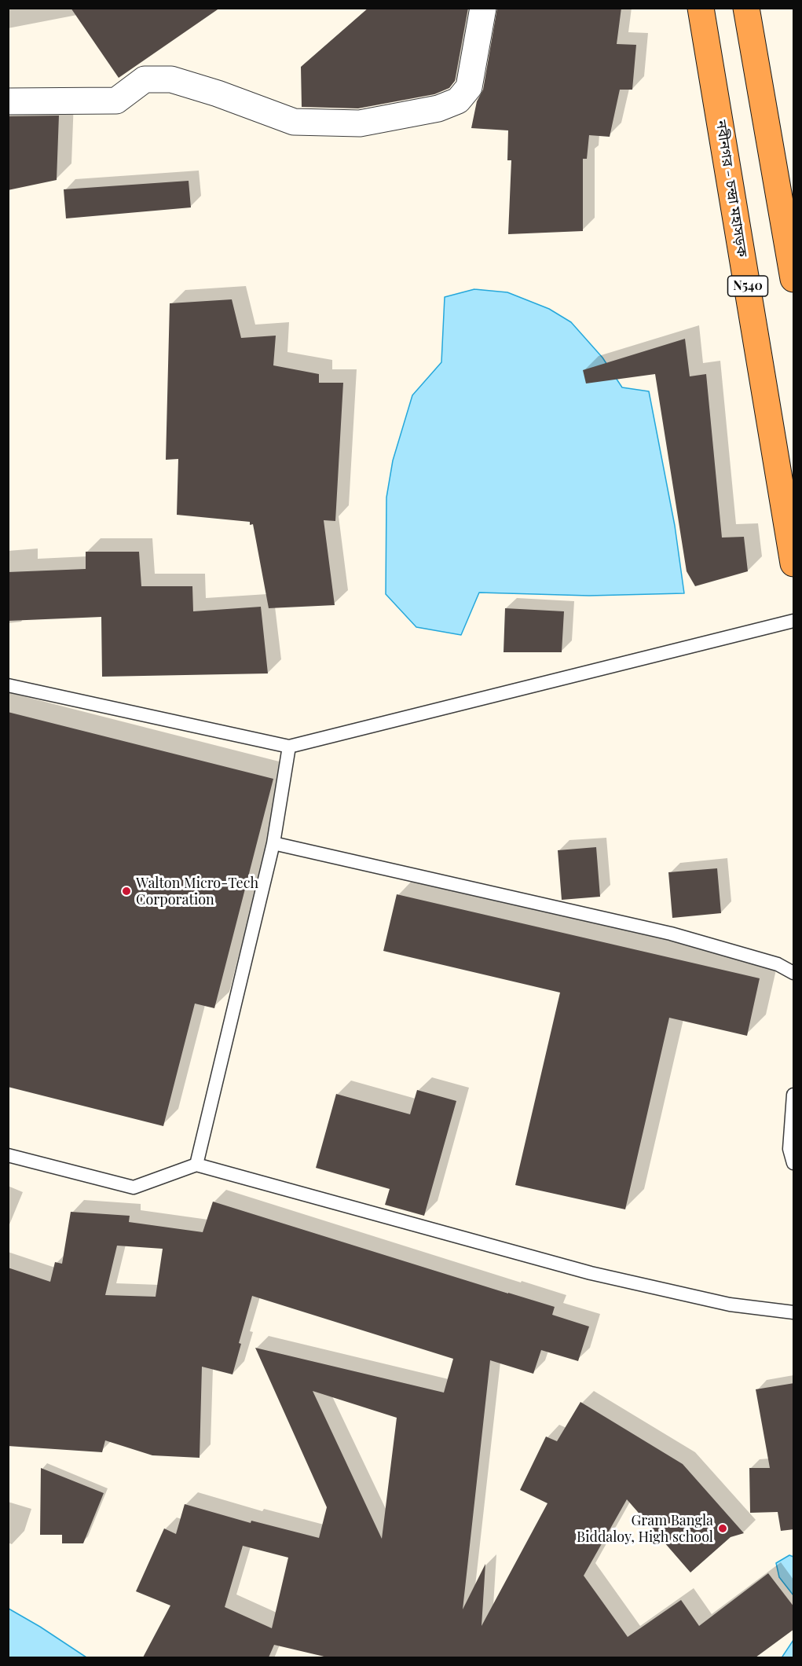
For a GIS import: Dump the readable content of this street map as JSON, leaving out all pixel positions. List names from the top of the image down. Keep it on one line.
{"streets":{"highway":["নবীনগর - চন্দ্রা মহাসড়ক","N540"]},"places":["Walton Micro-Tech Corporation","Gram Bangla Biddaloy, High school"]}
